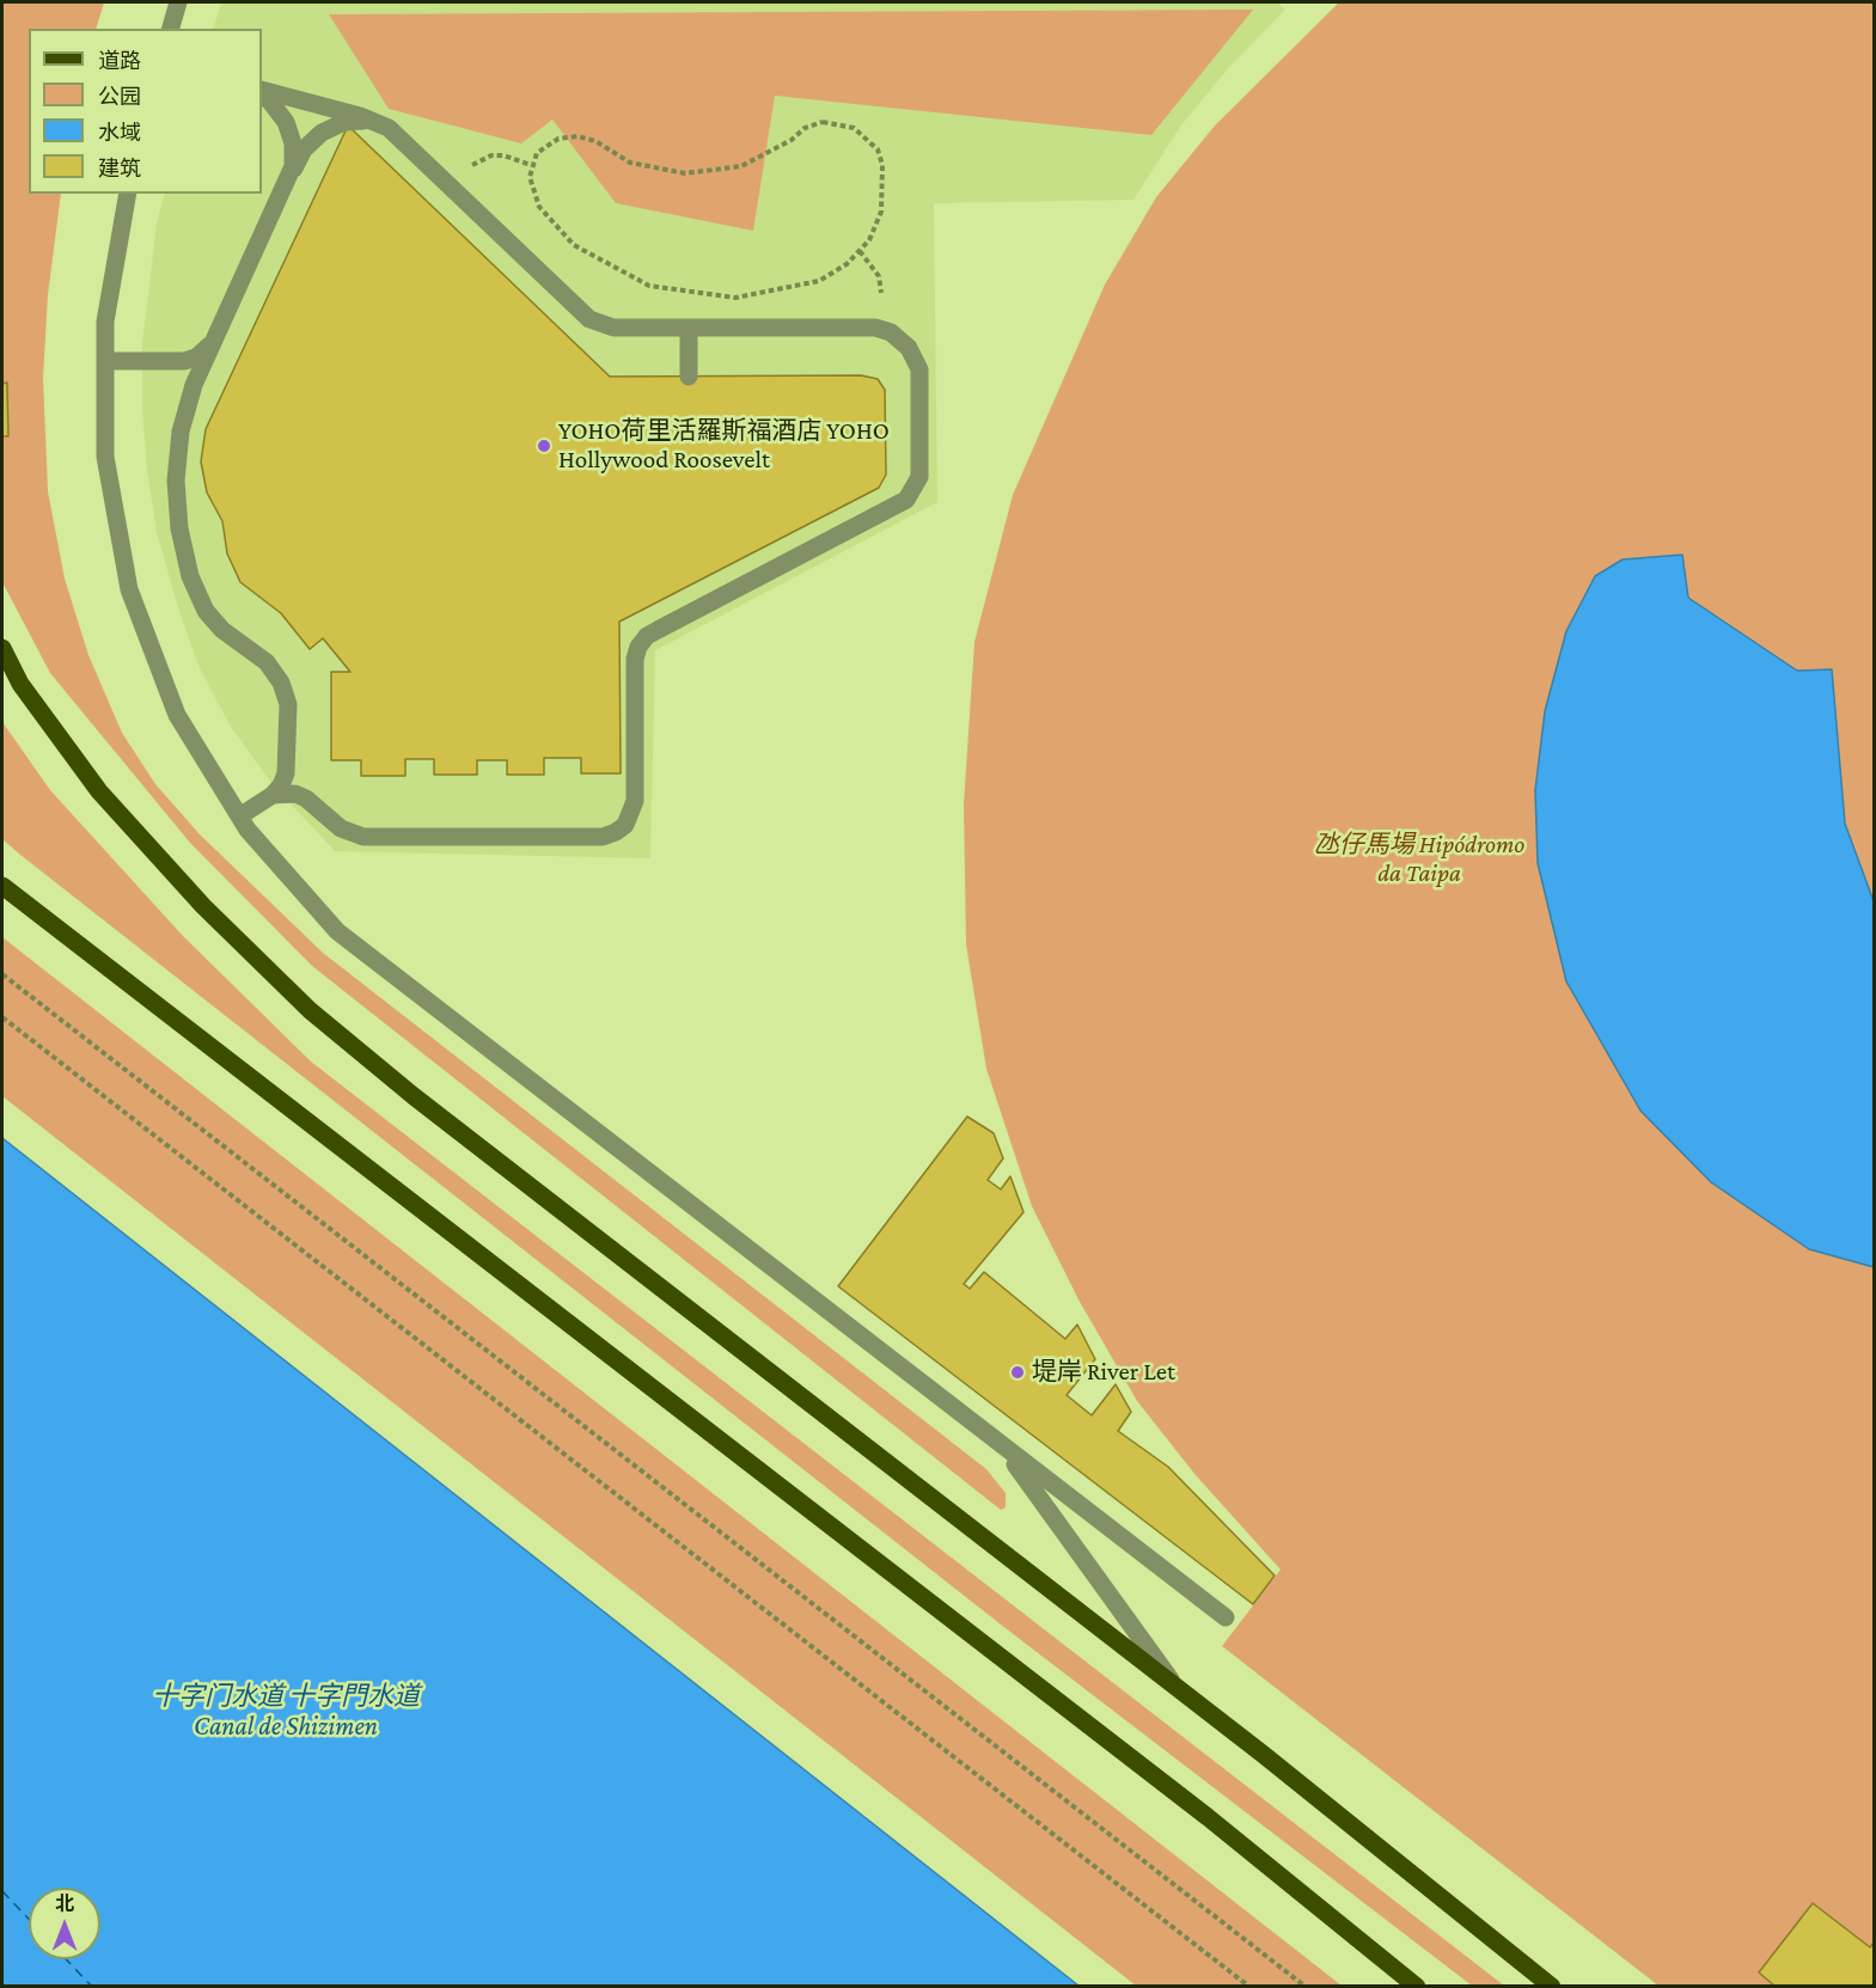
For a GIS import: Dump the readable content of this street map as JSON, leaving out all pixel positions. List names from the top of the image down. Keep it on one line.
{"water":["十字门水道 十字門水道 Canal de Shizimen"],"parks":["氹仔馬場 Hipódromo da Taipa"],"places":["YOHO荷里活羅斯福酒店 YOHO Hollywood Roosevelt","堤岸 River Let"],"legend":["道路","公园","水域","建筑"],"north":"top"}
